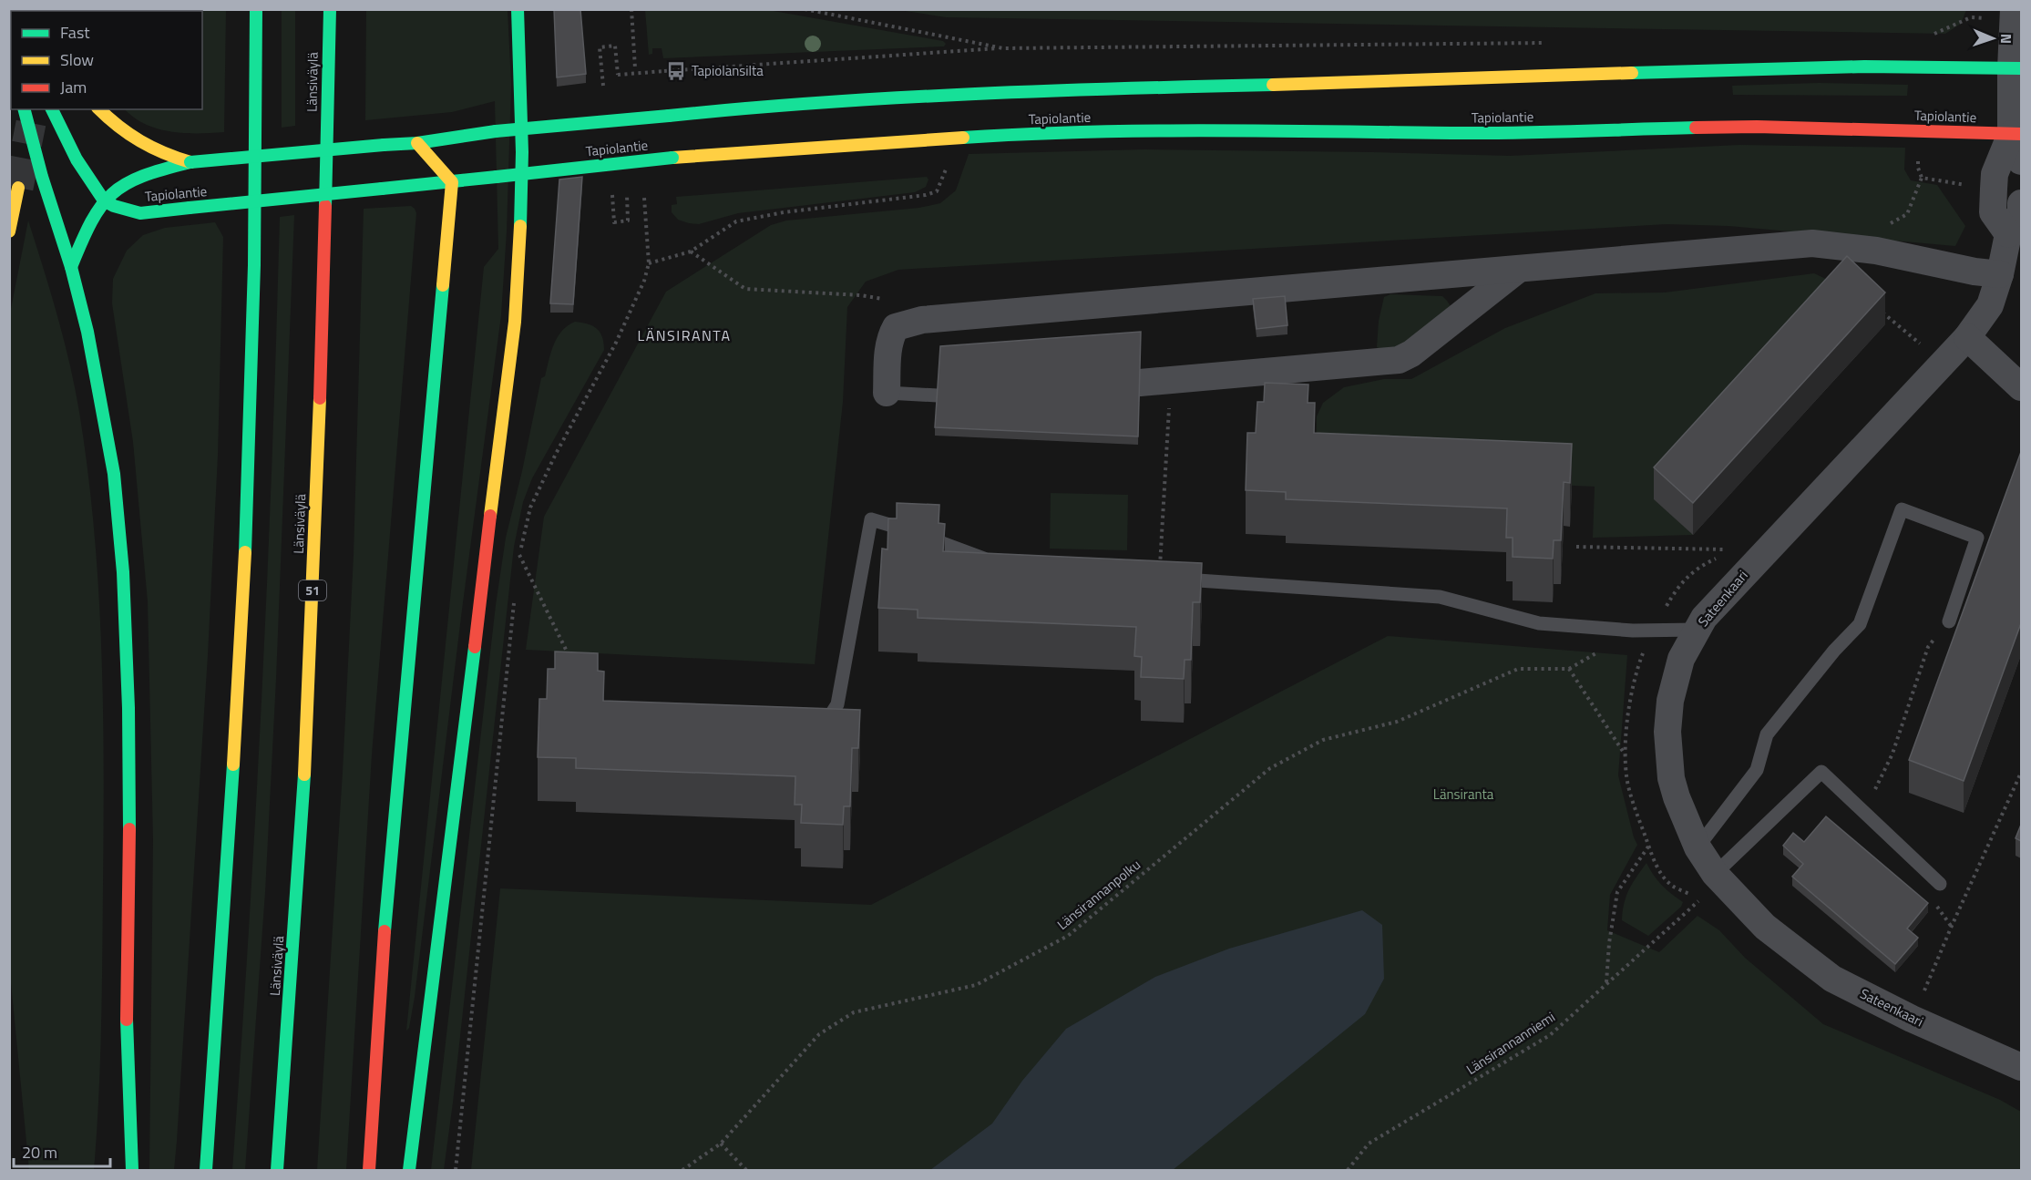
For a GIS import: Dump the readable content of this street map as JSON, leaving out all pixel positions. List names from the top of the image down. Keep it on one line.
{"streets":{"main road":["Länsiväylä","Tapiolantie","51"],"street":["Sateenkaari"],"path":["Länsirannanpolku","Länsirannanniemi"]},"districts":["LÄNSIRANTA"],"parks":["Länsiranta"],"places":{"bus stop":["Tapiolansilta"]},"legend":["Fast","Slow","Jam"],"scale_bar":"20 m","north":"right"}
